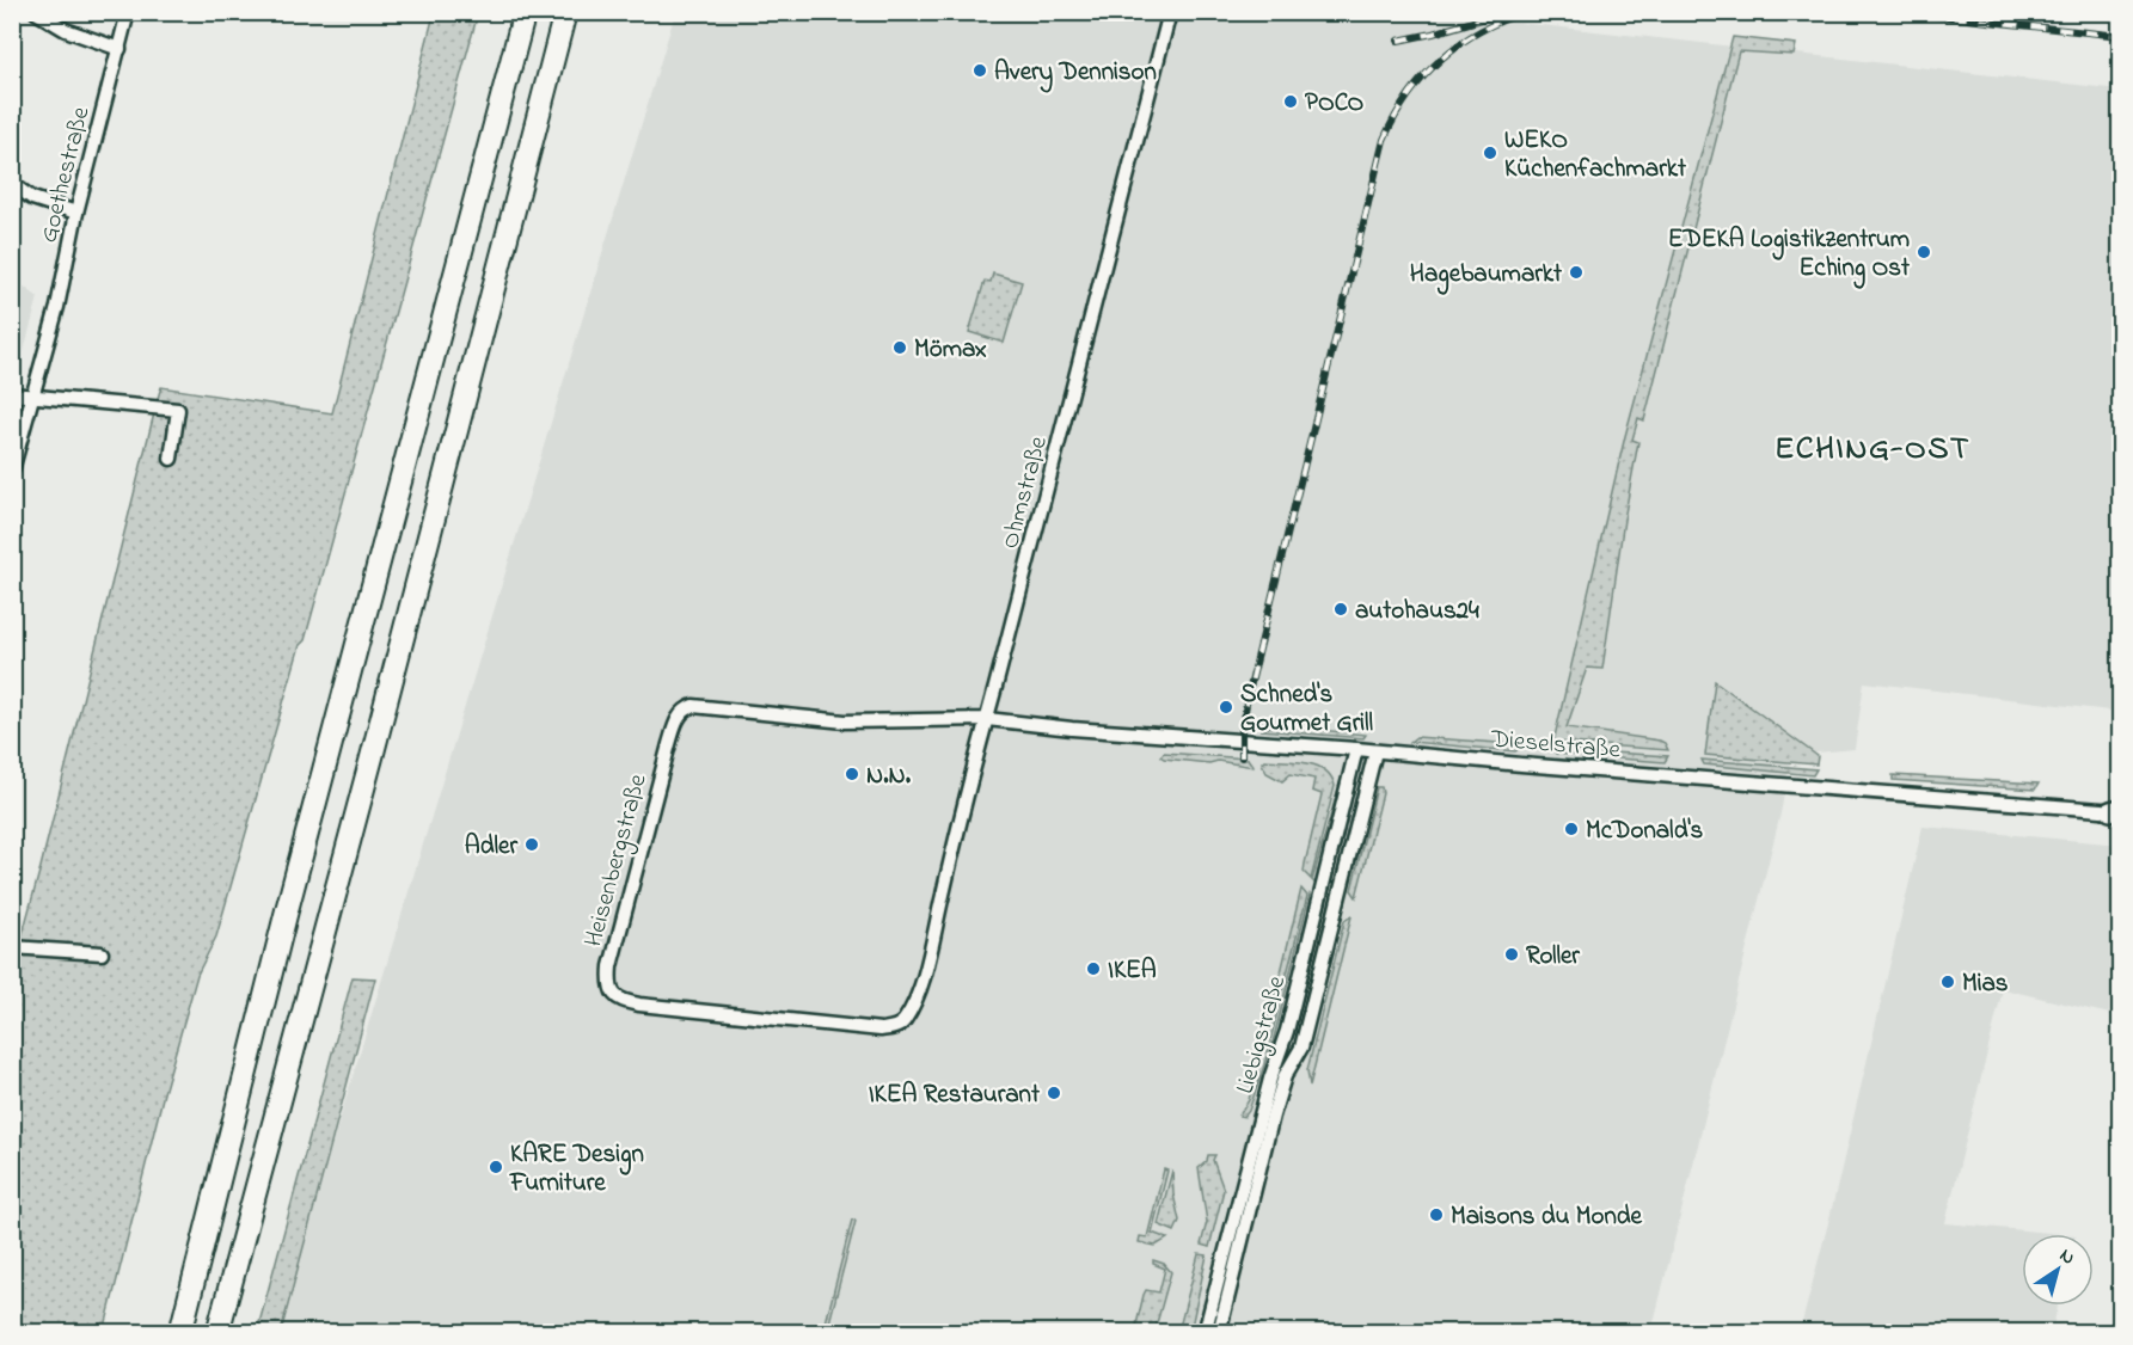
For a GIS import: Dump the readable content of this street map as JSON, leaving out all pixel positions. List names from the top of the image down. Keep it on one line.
{"streets":{"street":["Goethestraße","Ohmstraße","Dieselstraße","Heisenbergstraße","Liebigstraße"]},"crossings":[["Ohmstraße","Dieselstraße"],["Ohmstraße","Heisenbergstraße"],["Dieselstraße","Heisenbergstraße"],["Dieselstraße","Liebigstraße"]],"districts":["ECHING-OST"],"places":["Avery Dennison","POCO","WEKO Küchenfachmarkt","EDEKA Logistikzentrum Eching Ost","Hagebaumarkt","Mömax","autohaus24","Schned's Gourmet Grill","N.N.","McDonald's","Adler","Roller","IKEA","Mias","IKEA Restaurant","KARE Design Furniture","Maisons du Monde"],"north":"top right"}
